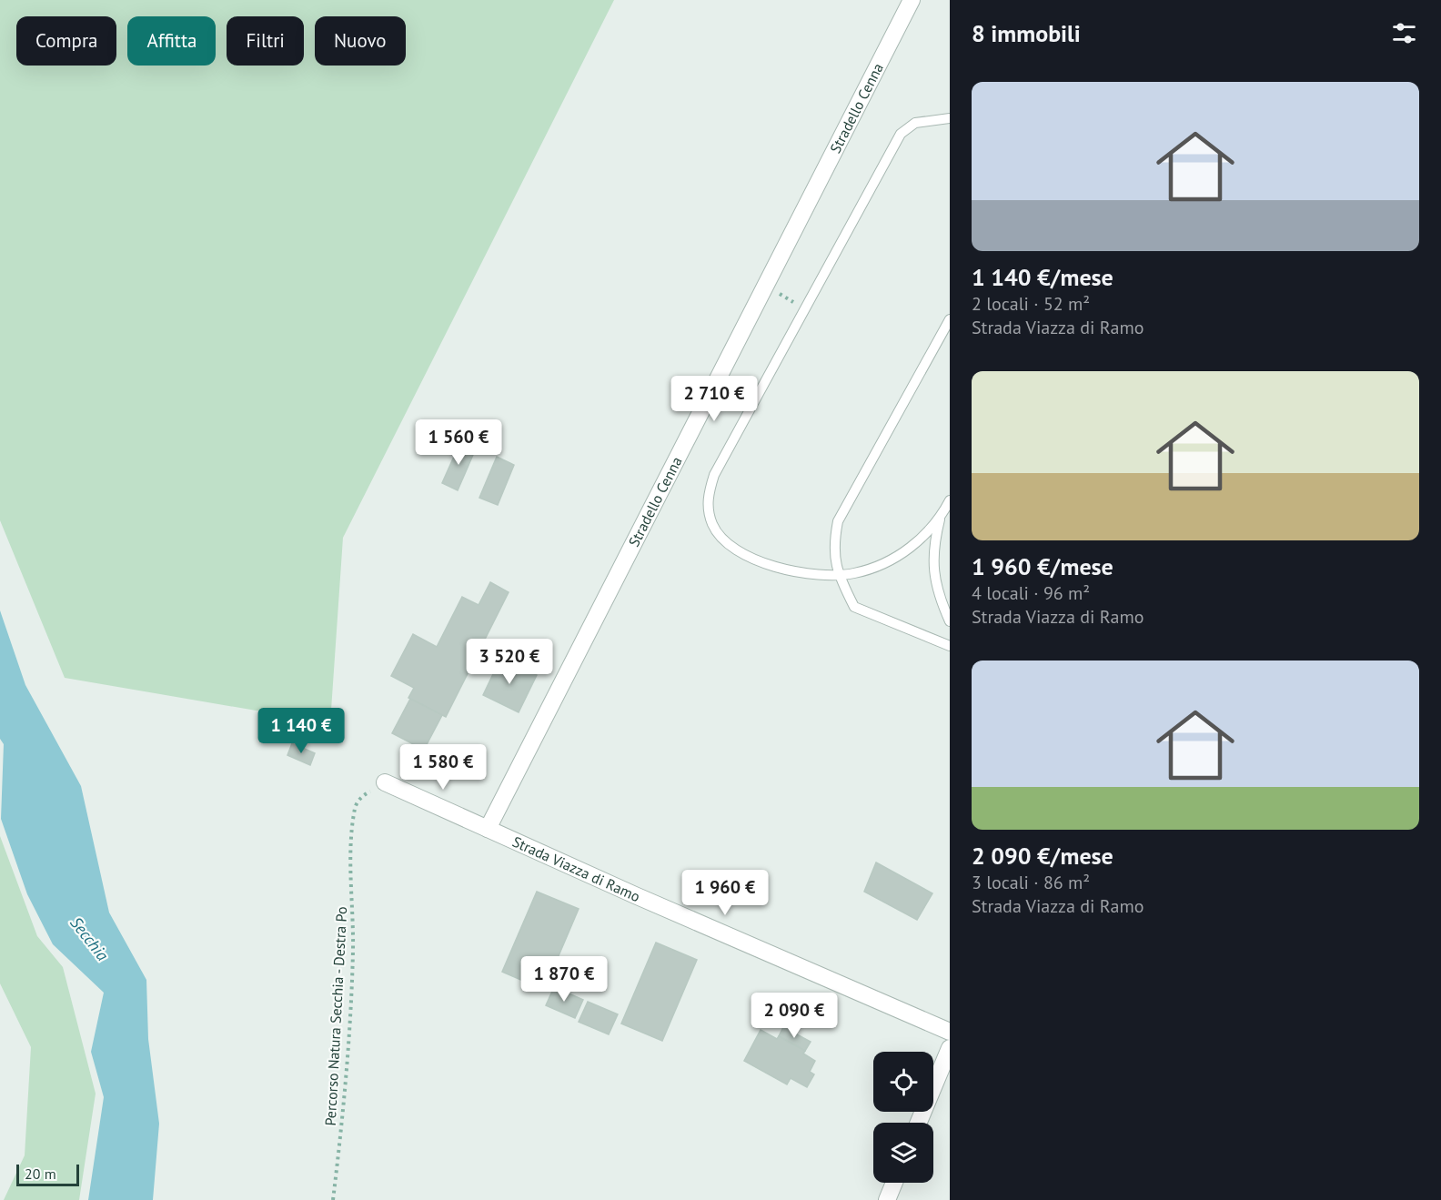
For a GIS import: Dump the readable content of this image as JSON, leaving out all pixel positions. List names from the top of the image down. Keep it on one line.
{"streets":{"street":["Stradello Cenna","Strada Viazza di Ramo"],"path":["Percorso Natura Secchia - Destra Po"]},"crossings":[["Stradello Cenna","Strada Viazza di Ramo"],["Strada Viazza di Ramo","Percorso Natura Secchia - Destra Po"]],"water":["Secchia"],"scale_bar":"20 m","page":{"heading":"8 immobili","chip":["Compra","Affitta","Filtri","Nuovo"],"list":[{"name":"1 140 €/mese","note":"2 locali · 52 m² · Strada Viazza di Ramo"},{"name":"1 960 €/mese","note":"4 locali · 96 m² · Strada Viazza di Ramo"},{"name":"2 090 €/mese","note":"3 locali · 86 m² · Strada Viazza di Ramo"}],"price":["2 710 €","1 560 €","3 520 €","1 140 €","1 580 €","1 960 €","1 870 €","2 090 €"],"scale":"20 m"}}
